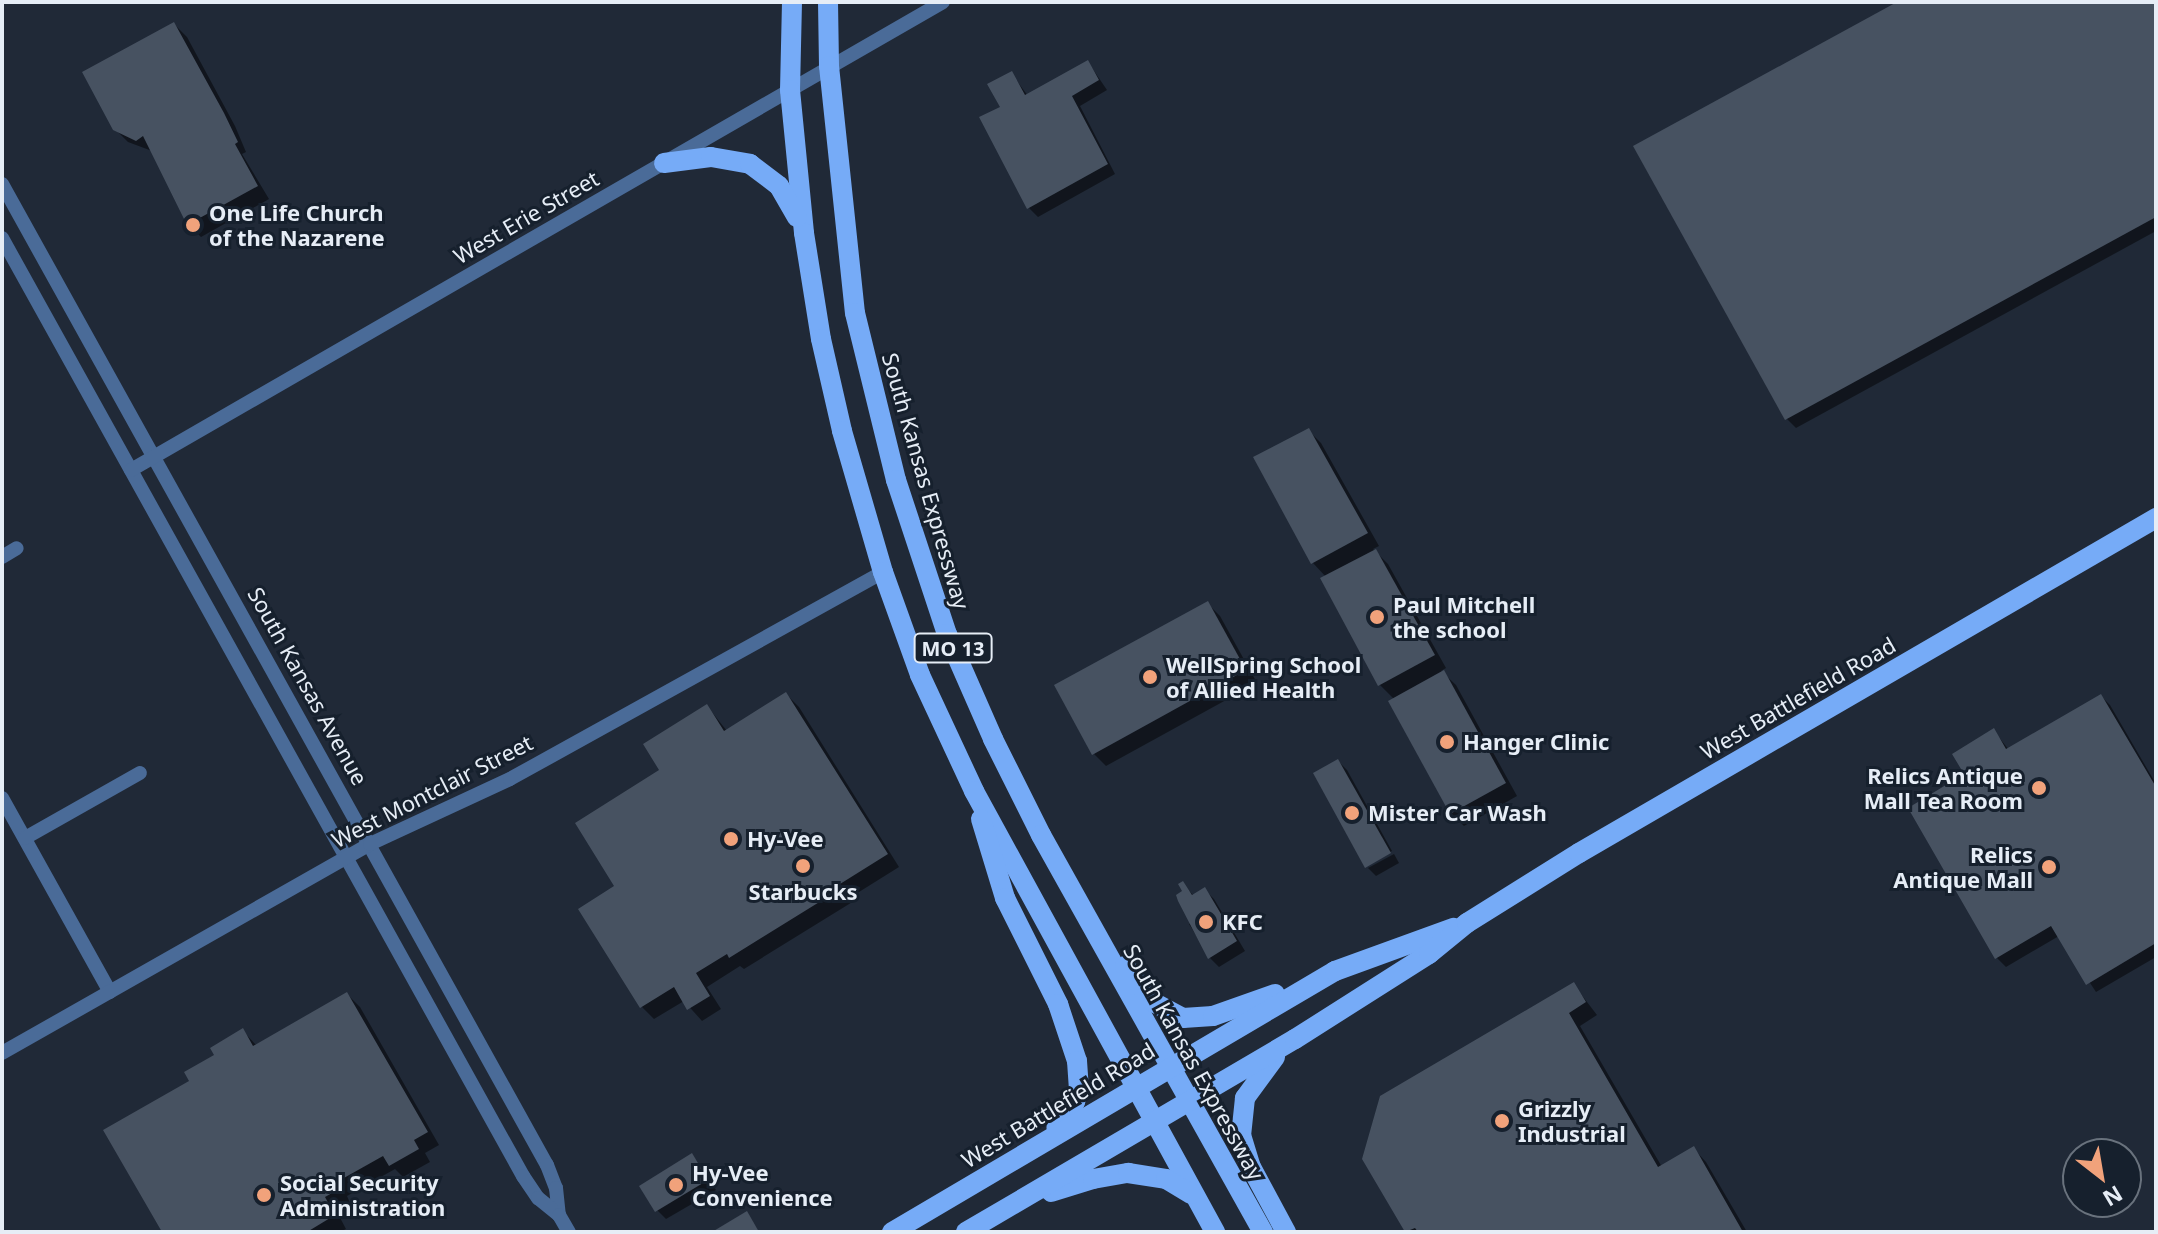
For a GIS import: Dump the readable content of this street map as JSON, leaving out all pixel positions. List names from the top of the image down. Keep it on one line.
{"streets":{"main road":["South Kansas Expressway","MO 13","West Battlefield Road"],"street":["West Erie Street","South Kansas Avenue","West Montclair Street"]},"crossings":[["West Erie Street","South Kansas Expressway"],["West Erie Street","MO 13"],["West Erie Street","South Kansas Avenue"],["South Kansas Expressway","West Battlefield Road"],["MO 13","West Battlefield Road"],["MO 13","West Montclair Street"],["South Kansas Avenue","West Montclair Street"]],"places":["One Life Church of the Nazarene","Paul Mitchell the school","WellSpring School of Allied Health","Hanger Clinic","Relics Antique Mall Tea Room","Mister Car Wash","Hy-Vee","Starbucks","Relics Antique Mall","KFC","Grizzly Industrial","Hy-Vee Convenience","Social Security Administration"],"north":"bottom right"}
